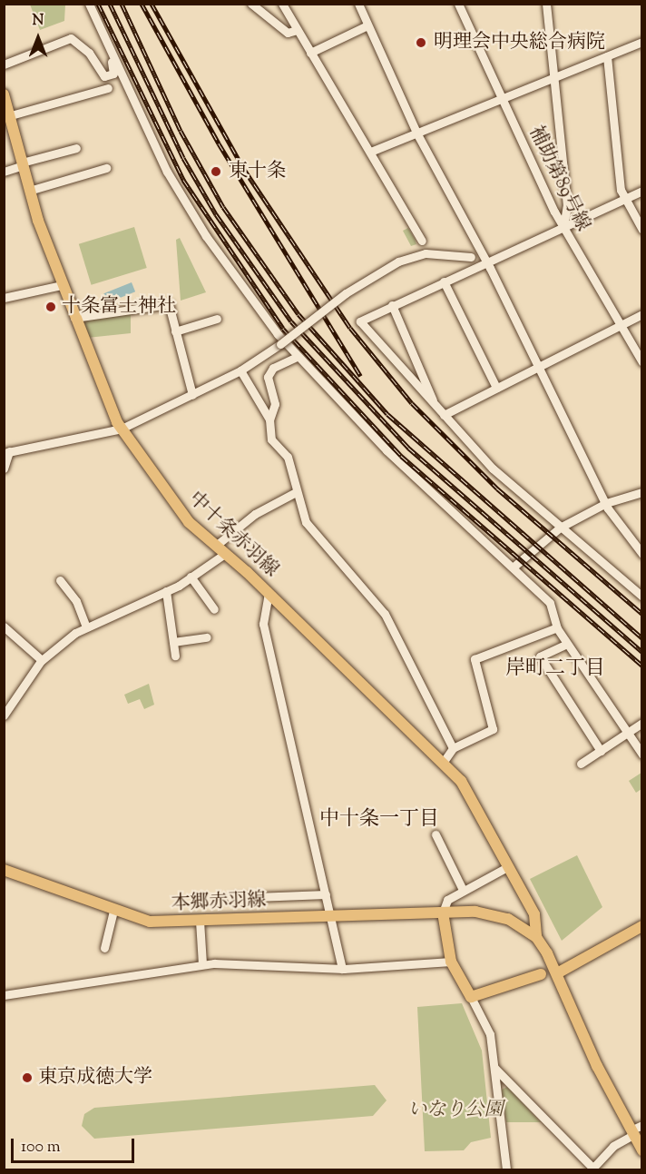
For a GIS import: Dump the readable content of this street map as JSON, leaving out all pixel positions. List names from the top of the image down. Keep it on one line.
{"streets":{"main road":["中十条赤羽線","本郷赤羽線"],"street":["補助第89号線"]},"crossings":[["中十条赤羽線","本郷赤羽線"]],"districts":["岸町二丁目","中十条一丁目"],"parks":["いなり公園"],"places":["明理会中央総合病院","東十条","十条富士神社","東京成徳大学"],"scale_bar":"100 m","north":"top"}
